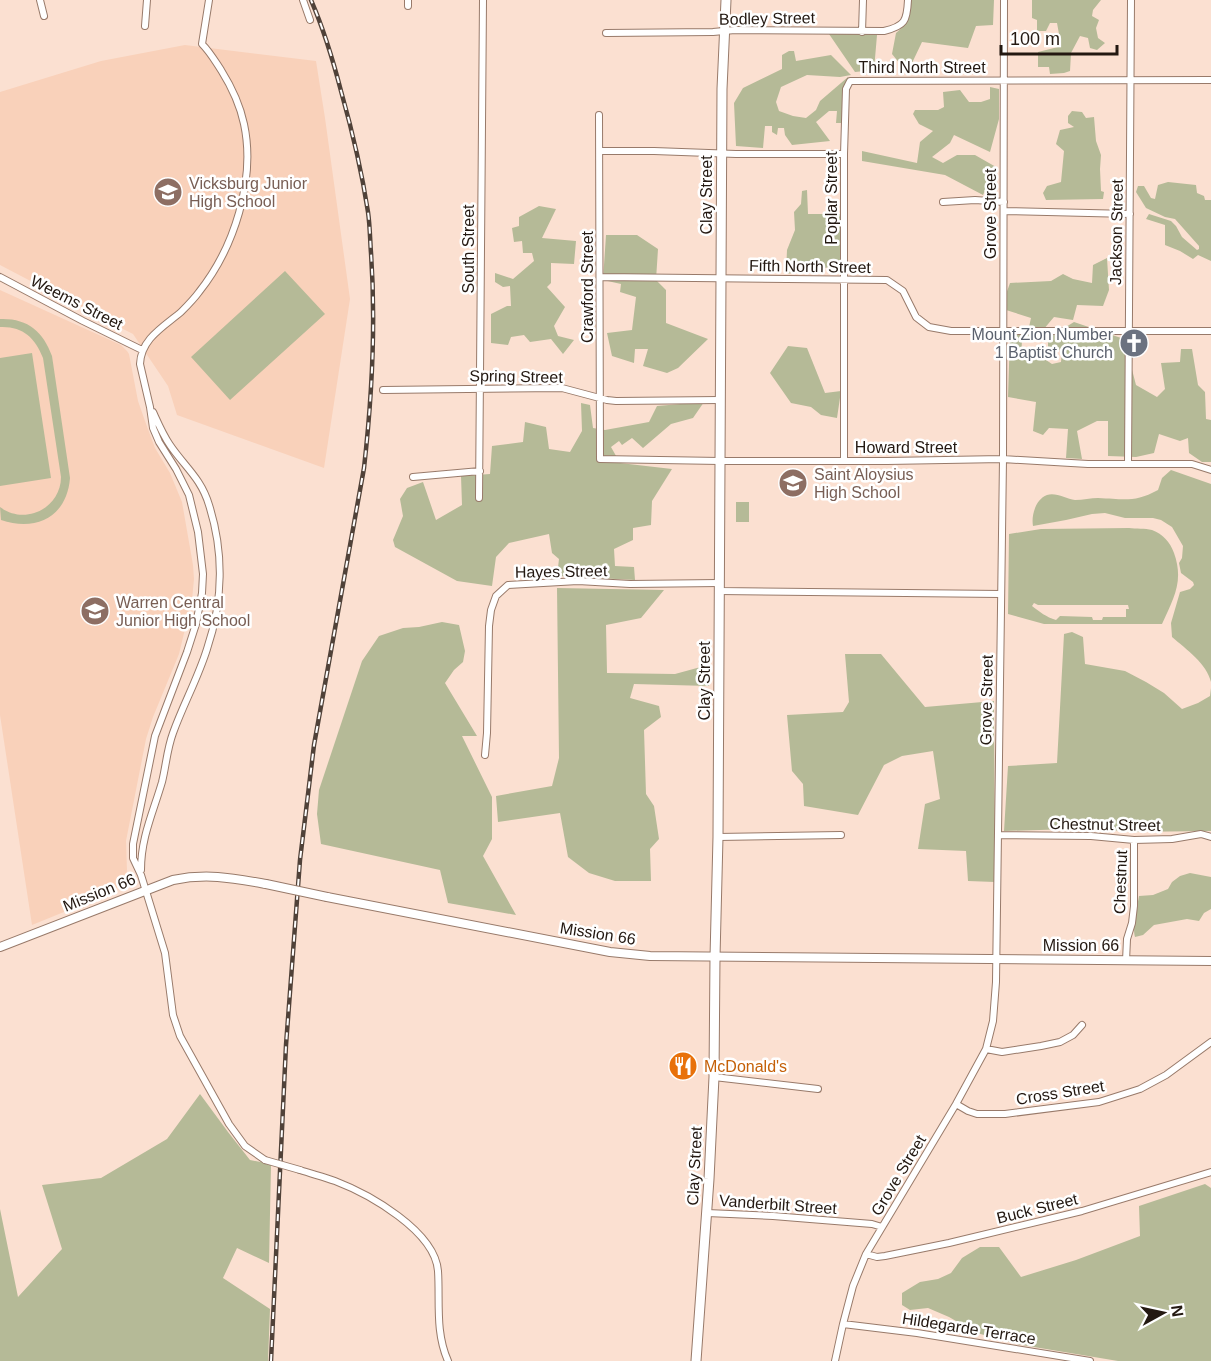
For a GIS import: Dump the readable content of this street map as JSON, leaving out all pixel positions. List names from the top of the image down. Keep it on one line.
{"streets":{"main road":["Clay Street"],"street":["Bodley Street","Third North Street","Poplar Street","Grove Street","Jackson Street","South Street","Fifth North Street","Crawford Street","Weems Street","Spring Street","Howard Street","Hayes Street","Chestnut Street","Chestnut","Mission 66","Cross Street","Vanderbilt Street","Buck Street","Hildegarde Terrace"]},"crossings":[["Bodley Street","Clay Street"],["Third North Street","Poplar Street"],["Third North Street","Grove Street"],["Third North Street","Jackson Street"],["Clay Street","Fifth North Street"],["Clay Street","Spring Street"],["Clay Street","Howard Street"],["Clay Street","Hayes Street"],["Clay Street","Mission 66"],["Clay Street","Vanderbilt Street"],["Poplar Street","Fifth North Street"],["Poplar Street","Howard Street"],["Grove Street","Fifth North Street"],["Grove Street","Howard Street"],["Grove Street","Hayes Street"],["Grove Street","Chestnut Street"],["Grove Street","Mission 66"],["Grove Street","Cross Street"],["Grove Street","Vanderbilt Street"],["Grove Street","Buck Street"],["Grove Street","Hildegarde Terrace"],["Jackson Street","Fifth North Street"],["Jackson Street","Howard Street"],["South Street","Spring Street"],["Fifth North Street","Crawford Street"],["Crawford Street","Spring Street"],["Crawford Street","Howard Street"],["Chestnut Street","Chestnut"],["Chestnut","Mission 66"]],"places":{"school or university":["Vicksburg Junior High School","Saint Aloysius High School","Warren Central Junior High School"],"church":["Mount Zion Number 1 Baptist Church"],"restaurant":["McDonald's"]},"scale_bar":"100 m","north":"right"}
